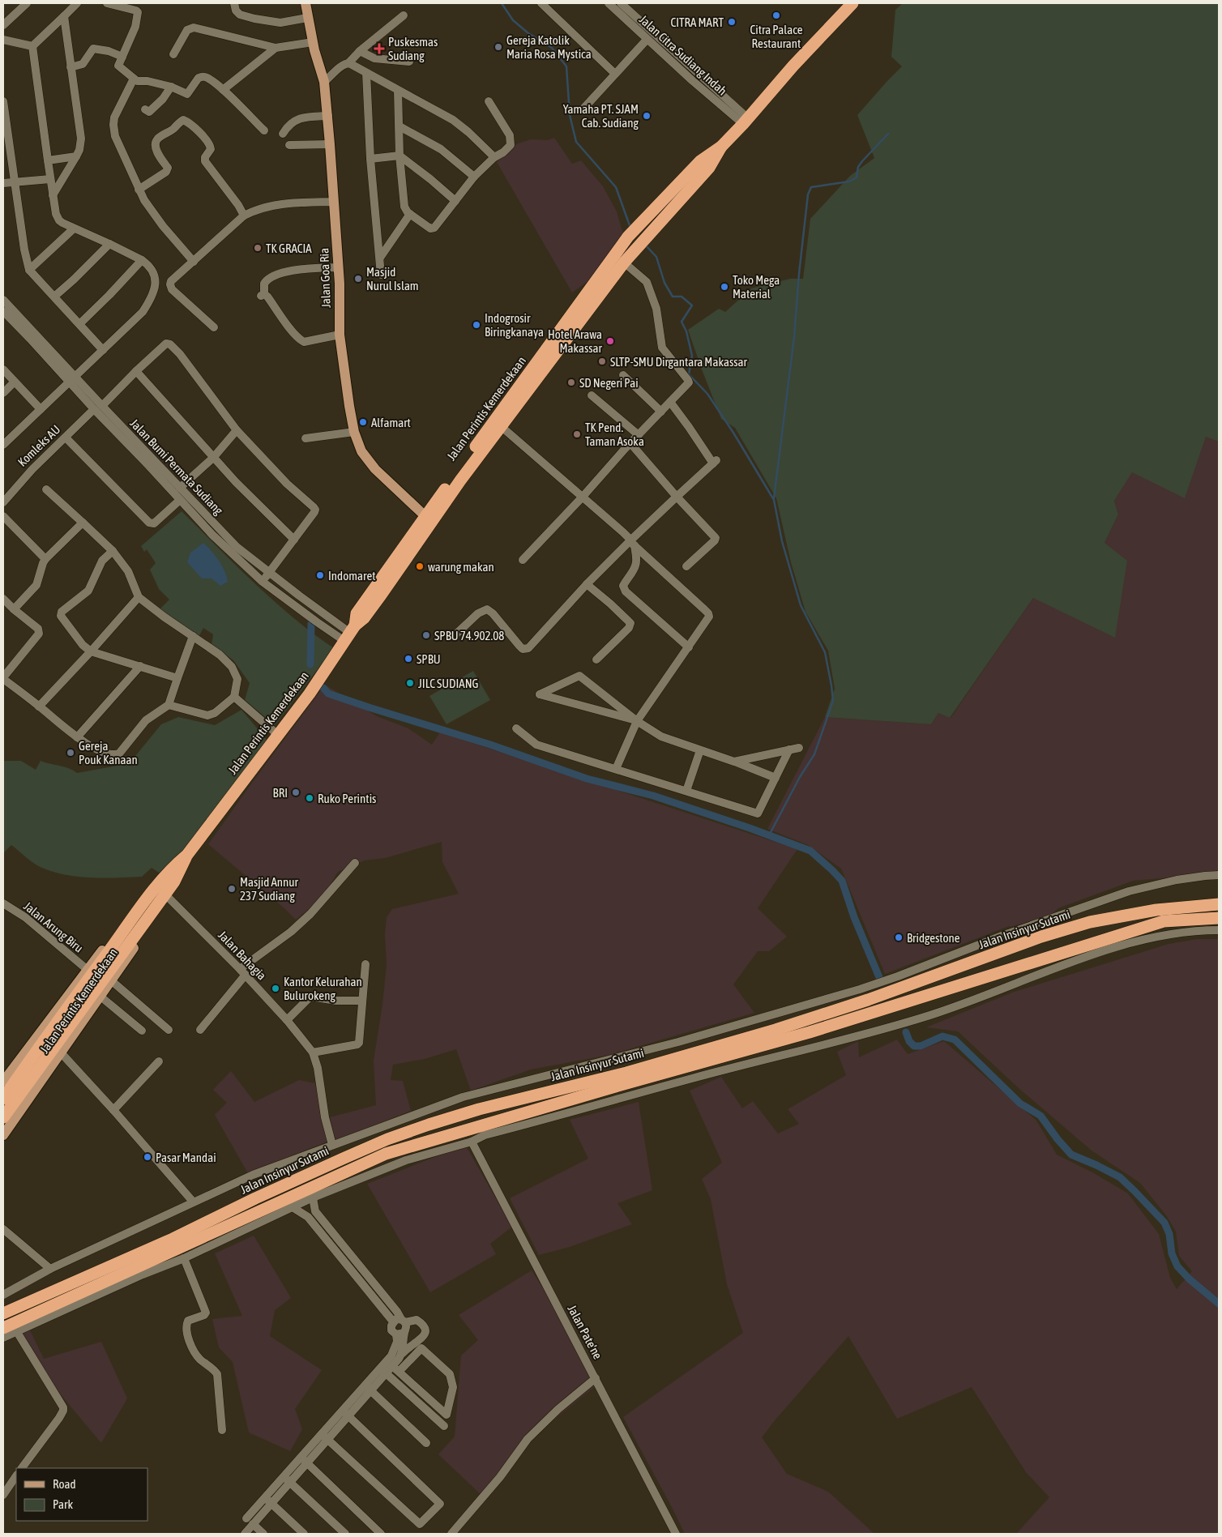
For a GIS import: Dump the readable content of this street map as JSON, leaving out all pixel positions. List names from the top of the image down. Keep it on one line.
{"streets":{"highway":["Jalan Perintis Kemerdekaan","Jalan Insinyur Sutami"],"main road":["Jalan Goa Ria"],"street":["Jalan Citra Sudiang Indah","Komleks AU","Jalan Bumi Permata Sudiang","Jalan Arung Biru","Jalan Bahagia","Jalan Pate'ne"]},"crossings":[["Jalan Citra Sudiang Indah","Jalan Perintis Kemerdekaan"],["Jalan Goa Ria","Jalan Perintis Kemerdekaan"],["Jalan Perintis Kemerdekaan","Jalan Bumi Permata Sudiang"],["Jalan Perintis Kemerdekaan","Jalan Arung Biru"],["Jalan Perintis Kemerdekaan","Jalan Bahagia"],["Komleks AU","Jalan Bumi Permata Sudiang"]],"places":{"other":["Citra Palace Restaurant","CITRA MART","Gereja Katolik Maria Rosa Mystica","Yamaha PT. SJAM Cab. Sudiang","TK GRACIA","Masjid Nurul Islam","Toko Mega Material","Indogrosir Biringkanaya","Hotel Arawa Makassar","SLTP-SMU Dirgantara Makassar","SD Negeri Pai","Alfamart","TK Pend. Taman Asoka","warung makan","Indomaret","SPBU 74.902.08","SPBU","JILC SUDIANG","Gereja Pouk Kanaan","BRI","Ruko Perintis","Masjid Annur 237 Sudiang","Bridgestone","Kantor Kelurahan Bulurokeng","Pasar Mandai"],"health":["Puskesmas Sudiang"]},"legend":["Road","Park"]}
